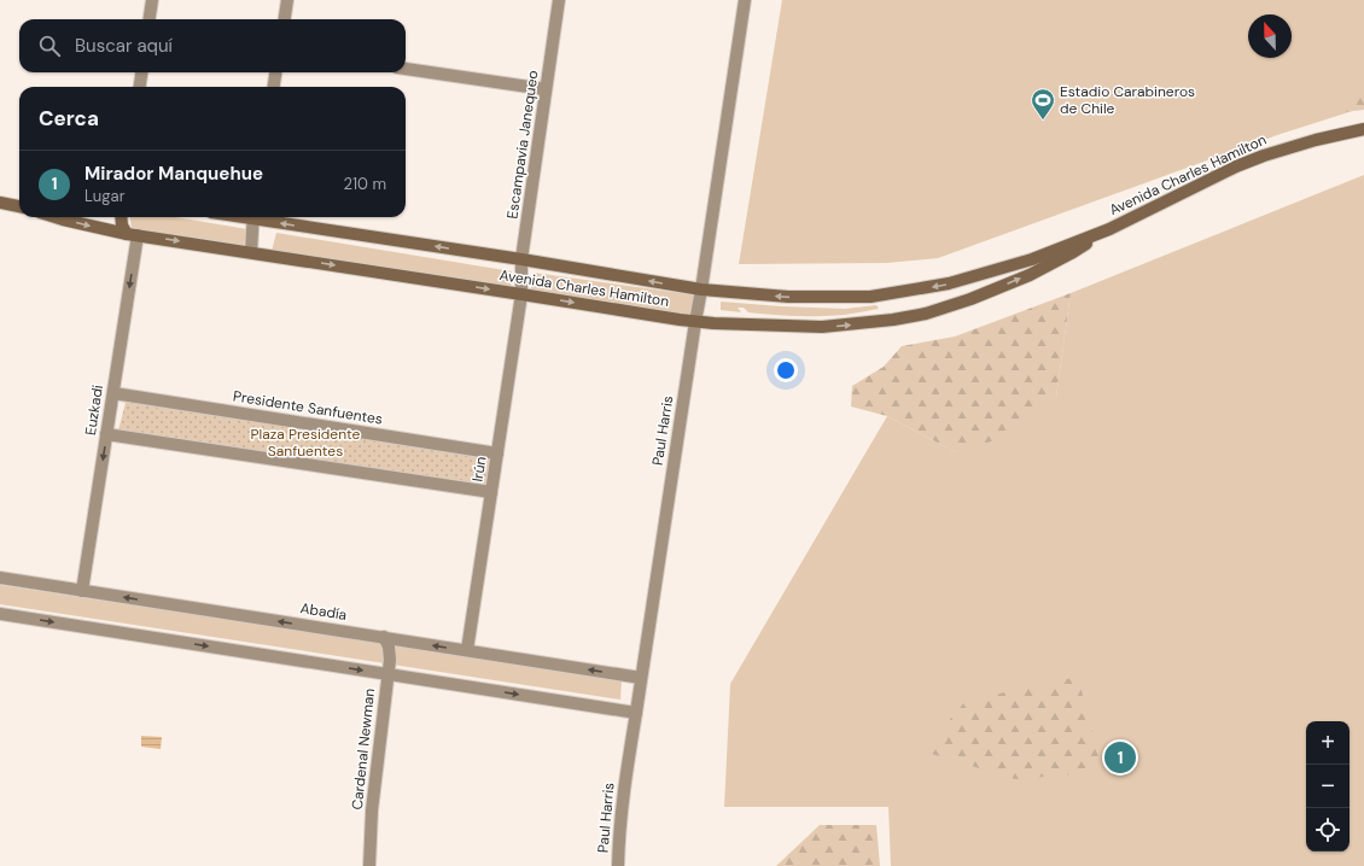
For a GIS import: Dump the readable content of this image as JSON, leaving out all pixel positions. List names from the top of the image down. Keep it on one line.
{"streets":{"main road":["Avenida Charles Hamilton"],"street":["Escampavia Janequeo","Presidente Sanfuentes","Euzkadi","Paul Harris","Irún","Abadía","Cardenal Newman"]},"crossings":[["Escampavia Janequeo","Avenida Charles Hamilton"],["Escampavia Janequeo","Irún"],["Avenida Charles Hamilton","Euzkadi"],["Avenida Charles Hamilton","Paul Harris"],["Avenida Charles Hamilton","Irún"],["Presidente Sanfuentes","Euzkadi"],["Presidente Sanfuentes","Irún"],["Euzkadi","Abadía"],["Paul Harris","Abadía"],["Irún","Abadía"],["Abadía","Cardenal Newman"]],"one_way":["Euzkadi"],"parks":["Plaza Presidente Sanfuentes"],"places":{"sports":["Estadio Carabineros de Chile"]},"north":"top","page":{"search":"Buscar aquí","heading":"Cerca","list":[{"mark":"1","name":"Mirador Manquehue","note":"Lugar","value":"210 m"}],"map_buttons":["+","−"],"pins":"1"}}
